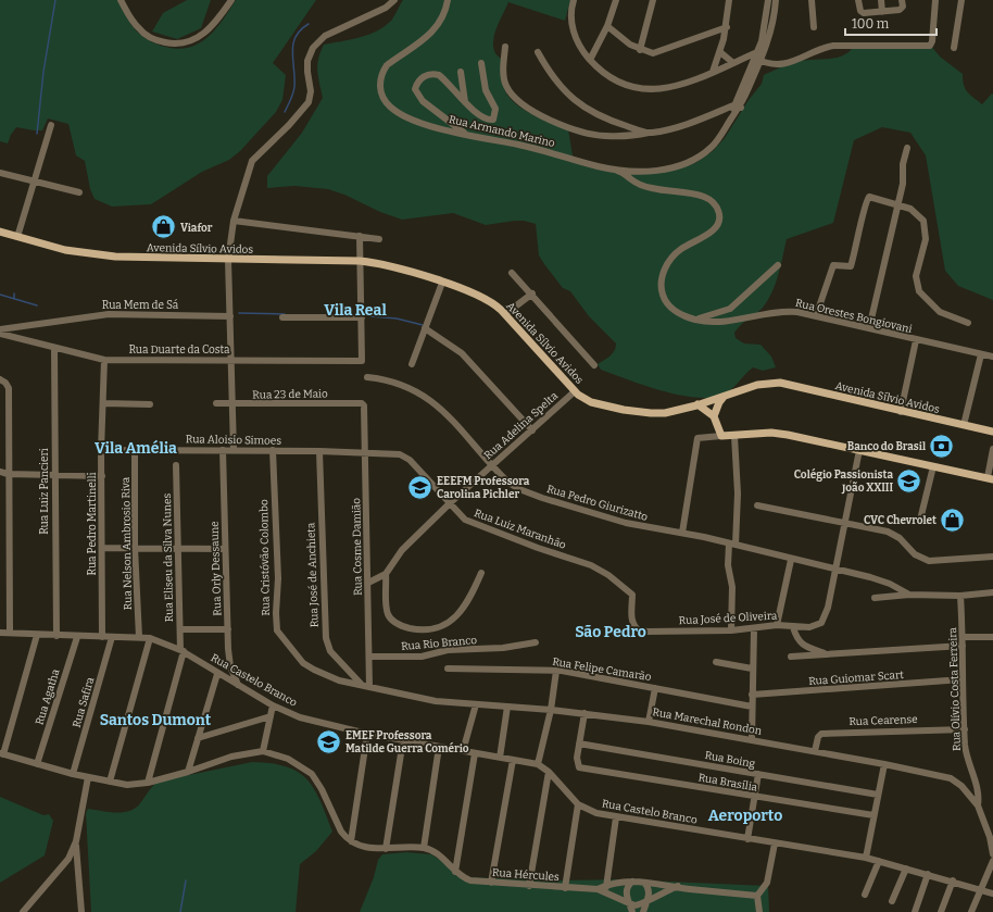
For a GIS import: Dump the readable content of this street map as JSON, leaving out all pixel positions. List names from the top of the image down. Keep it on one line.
{"streets":{"main road":["Avenida Sílvio Avidos"],"street":["Rua Armando Marino","Rua Mem de Sá","Rua Orestes Bongiovani","Rua Duarte da Costa","Rua 23 de Maio","Rua Adelina Spelta","Rua Aloisio Simoes","Rua Luiz Pancieri","Rua Pedro Giurizatto","Rua Pedro Martinelli","Rua Luiz Maranhão","Rua Nelson Ambrosio Riva","Rua Cosme Damião","Rua Eliseu da Silva Nunes","Rua Cristóvão Colombo","Rua Orly Dessaune","Rua José de Anchieta","Rua José de Oliveira","Rua Rio Branco","Rua Felipe Camarão","Rua Guiomar Scart","Rua Castelo Branco","Rua Olívio Costa Ferreira","Rua Agatha","Rua Safira","Rua Cearense","Rua Marechal Rondon","Rua Boing","Rua Brasília","Rua Hércules"]},"crossings":[["Rua Armando Marino","Rua Orestes Bongiovani"],["Avenida Sílvio Avidos","Rua Adelina Spelta"],["Rua Duarte da Costa","Rua Luiz Pancieri"],["Rua Duarte da Costa","Rua Pedro Martinelli"],["Rua 23 de Maio","Rua Cosme Damião"],["Rua Adelina Spelta","Rua Pedro Giurizatto"],["Rua Adelina Spelta","Rua Luiz Maranhão"],["Rua Adelina Spelta","Rua Cosme Damião"],["Rua Aloisio Simoes","Rua Pedro Martinelli"],["Rua Aloisio Simoes","Rua Luiz Maranhão"],["Rua Aloisio Simoes","Rua Nelson Ambrosio Riva"],["Rua Aloisio Simoes","Rua Cosme Damião"],["Rua Aloisio Simoes","Rua Cristóvão Colombo"],["Rua Aloisio Simoes","Rua Orly Dessaune"],["Rua Aloisio Simoes","Rua José de Anchieta"],["Rua Luiz Pancieri","Rua Castelo Branco"],["Rua Pedro Giurizatto","Rua José de Oliveira"],["Rua Pedro Giurizatto","Rua Olívio Costa Ferreira"],["Rua Pedro Martinelli","Rua Castelo Branco"],["Rua Luiz Maranhão","Rua Cosme Damião"],["Rua Luiz Maranhão","Rua José de Oliveira"],["Rua Nelson Ambrosio Riva","Rua Castelo Branco"],["Rua Cosme Damião","Rua Cristóvão Colombo"],["Rua Cosme Damião","Rua Rio Branco"],["Rua Cosme Damião","Rua Marechal Rondon"],["Rua Eliseu da Silva Nunes","Rua Castelo Branco"],["Rua Cristóvão Colombo","Rua José de Anchieta"],["Rua Cristóvão Colombo","Rua Marechal Rondon"],["Rua Orly Dessaune","Rua Castelo Branco"],["Rua Guiomar Scart","Rua Olívio Costa Ferreira"],["Rua Castelo Branco","Rua Agatha"],["Rua Castelo Branco","Rua Safira"],["Rua Olívio Costa Ferreira","Rua Cearense"],["Rua Olívio Costa Ferreira","Rua Marechal Rondon"],["Rua Cearense","Rua Marechal Rondon"],["Rua Boing","Rua Brasília"]],"districts":["Vila Real","Vila Amélia","São Pedro","Santos Dumont","Aeroporto"],"places":{"shop":["Viafor","CVC Chevrolet"],"bank":["Banco do Brasil"],"school or university":["Colégio Passionista João XXIII","EEEFM Professora Carolina Pichler","EMEF Professora Matilde Guerra Comério"]},"scale_bar":"100 m"}
